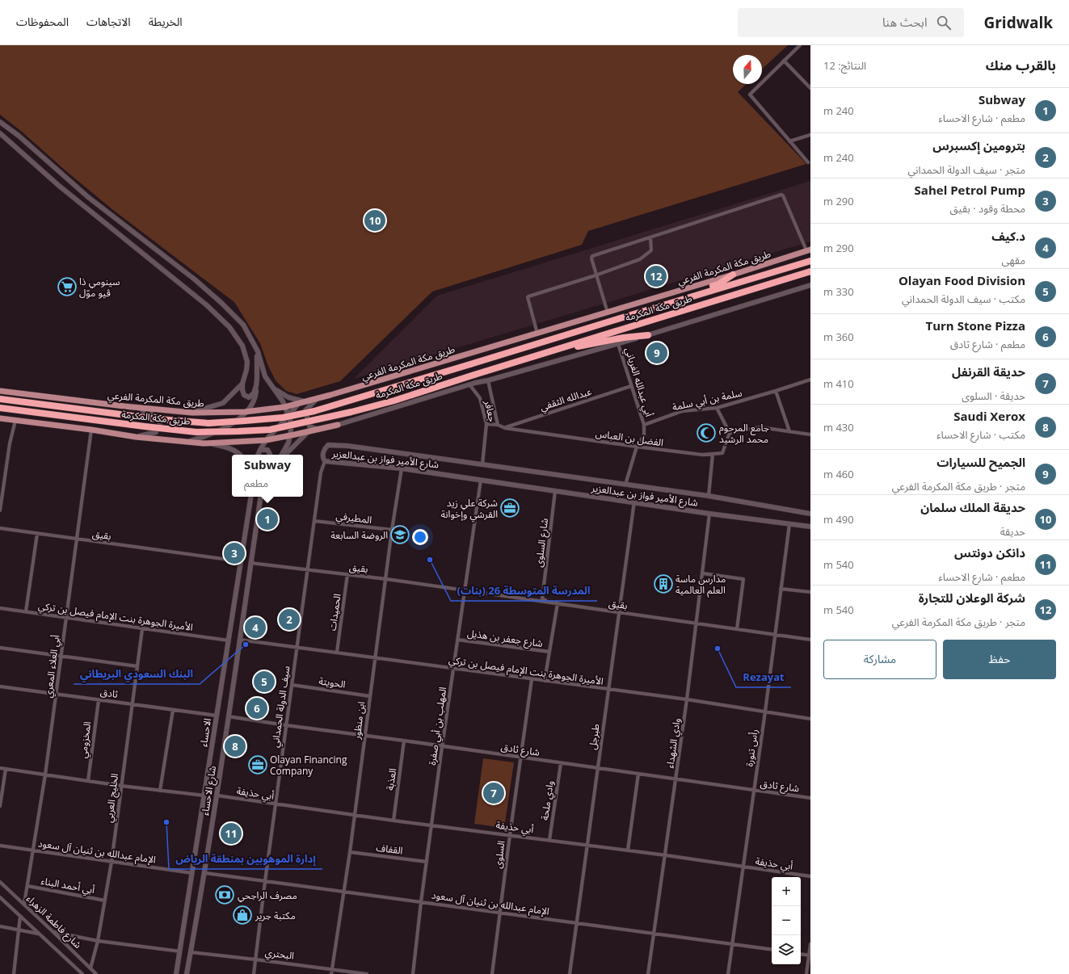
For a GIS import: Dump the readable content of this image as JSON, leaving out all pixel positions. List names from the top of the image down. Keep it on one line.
{"streets":{"highway":["طريق مكة المكرمة"],"main road":["طريق مكة المكرمة الفرعي","شارع الأمير فواز بن عبدالعزير","الاحساء","شارع الاحساء"],"street":["أبي عبدالله الغرياني","عبدالله الثقفي","سلمة بن أبي سلمة","جعافر","الفضل بن العباس","المطيرفي","بقيق","شارع السلوى","الحميدات","الأميرة الجوهرة بنت الإمام فيصل بن تركي","شارع جعفر بن هذيل","أبي العلاء المعري","الحويتة","ثادق","سيف الدولة الحمداني","ابن منظور","المهلب بن أبي صفرة","طبرجل","المخزومي","وادي الشهداء","رأس تنورة","شارع ثادق","العذبة","أبي حذيفة","الخليج العربي","وادي ملحة","القفاف","الإمام عبدالله بن ثنيان آل سعود","السلوى","أبي أحمد البناء","شارع فاطمة الزهراء","البحتري"]},"crossings":[["أبي عبدالله الغرياني","عبدالله الثقفي"],["أبي عبدالله الغرياني","سلمة بن أبي سلمة"],["عبدالله الثقفي","الفضل بن العباس"],["جعافر","الفضل بن العباس"],["جعافر","شارع الأمير فواز بن عبدالعزير"],["شارع الأمير فواز بن عبدالعزير","شارع السلوى"],["شارع الأمير فواز بن عبدالعزير","سيف الدولة الحمداني"],["شارع الأمير فواز بن عبدالعزير","ابن منظور"],["شارع الأمير فواز بن عبدالعزير","المهلب بن أبي صفرة"],["شارع الأمير فواز بن عبدالعزير","طبرجل"],["شارع الأمير فواز بن عبدالعزير","وادي الشهداء"],["شارع الأمير فواز بن عبدالعزير","رأس تنورة"],["المطيرفي","سيف الدولة الحمداني"],["المطيرفي","ابن منظور"],["بقيق","شارع السلوى"],["بقيق","الحميدات"],["بقيق","أبي العلاء المعري"],["بقيق","سيف الدولة الحمداني"],["بقيق","ابن منظور"],["بقيق","المهلب بن أبي صفرة"],["بقيق","الاحساء"],["بقيق","طبرجل"],["بقيق","وادي الشهداء"],["بقيق","رأس تنورة"],["بقيق","شارع الاحساء"],["الحميدات","الأميرة الجوهرة بنت الإمام فيصل بن تركي"],["الأميرة الجوهرة بنت الإمام فيصل بن تركي","أبي العلاء المعري"],["الأميرة الجوهرة بنت الإمام فيصل بن تركي","سيف الدولة الحمداني"],["الأميرة الجوهرة بنت الإمام فيصل بن تركي","ابن منظور"],["الأميرة الجوهرة بنت الإمام فيصل بن تركي","المهلب بن أبي صفرة"],["الأميرة الجوهرة بنت الإمام فيصل بن تركي","الاحساء"],["الأميرة الجوهرة بنت الإمام فيصل بن تركي","طبرجل"],["الأميرة الجوهرة بنت الإمام فيصل بن تركي","وادي الشهداء"],["الأميرة الجوهرة بنت الإمام فيصل بن تركي","رأس تنورة"],["الأميرة الجوهرة بنت الإمام فيصل بن تركي","شارع الاحساء"],["الأميرة الجوهرة بنت الإمام فيصل بن تركي","الخليج العربي"],["الأميرة الجوهرة بنت الإمام فيصل بن تركي","السلوى"],["شارع جعفر بن هذيل","المهلب بن أبي صفرة"],["أبي العلاء المعري","ثادق"],["أبي العلاء المعري","الإمام عبدالله بن ثنيان آل سعود"],["أبي العلاء المعري","أبي أحمد البناء"],["أبي العلاء المعري","شارع فاطمة الزهراء"],["الحويتة","سيف الدولة الحمداني"],["الحويتة","ابن منظور"],["ثادق","الاحساء"],["ثادق","المخزومي"],["ثادق","الخليج العربي"],["سيف الدولة الحمداني","شارع ثادق"],["سيف الدولة الحمداني","أبي حذيفة"],["سيف الدولة الحمداني","الإمام عبدالله بن ثنيان آل سعود"],["سيف الدولة الحمداني","البحتري"],["ابن منظور","شارع ثادق"],["ابن منظور","أبي حذيفة"],["ابن منظور","القفاف"],["ابن منظور","الإمام عبدالله بن ثنيان آل سعود"],["ابن منظور","البحتري"],["المهلب بن أبي صفرة","شارع ثادق"],["المهلب بن أبي صفرة","أبي حذيفة"],["المهلب بن أبي صفرة","القفاف"],["المهلب بن أبي صفرة","الإمام عبدالله بن ثنيان آل سعود"],["الاحساء","الإمام عبدالله بن ثنيان آل سعود"],["طبرجل","شارع ثادق"],["طبرجل","أبي حذيفة"],["طبرجل","الإمام عبدالله بن ثنيان آل سعود"],["وادي الشهداء","شارع ثادق"],["وادي الشهداء","أبي حذيفة"],["وادي الشهداء","الإمام عبدالله بن ثنيان آل سعود"],["رأس تنورة","شارع ثادق"],["رأس تنورة","أبي حذيفة"],["رأس تنورة","الإمام عبدالله بن ثنيان آل سعود"],["شارع ثادق","العذبة"],["شارع ثادق","شارع الاحساء"],["شارع ثادق","وادي ملحة"],["شارع ثادق","السلوى"],["العذبة","أبي حذيفة"],["شارع الاحساء","أبي حذيفة"],["شارع الاحساء","الإمام عبدالله بن ثنيان آل سعود"],["شارع الاحساء","البحتري"],["أبي حذيفة","وادي ملحة"],["أبي حذيفة","السلوى"],["الخليج العربي","الإمام عبدالله بن ثنيان آل سعود"],["الخليج العربي","أبي أحمد البناء"],["الخليج العربي","شارع فاطمة الزهراء"],["الإمام عبدالله بن ثنيان آل سعود","السلوى"]],"places":{"supermarket":["سينومي ذا ڤيو موّل"],"mosque":["جامع المرحوم محمد الرشيد"],"office":["شركة علي زيد القرشي وإخوانة","Olayan Financing Company"],"school or university":["الروضة السابعة"],"other":["المدرسة المتوسطة 26 (بنات)","البنك السعودي البريطاني","Rezayat","إدارة الموهوبين بمنطقة الرياض"],"building":["مدارس ماسة العلم العالمية"],"bank":["مصرف الراجحي"],"shop":["مكتبة جرير"]},"north":"top","page":{"header":"Gridwalk","search":"ابحث هنا","nav":["الخريطة","الاتجاهات","المحفوظات"],"heading":["بالقرب منك","النتائج: 12"],"list":[{"mark":"1","name":"Subway","note":"مطعم · شارع الاحساء","value":"240 m"},{"mark":"2","name":"بترومين إكسبرس","note":"متجر · سيف الدولة الحمداني","value":"240 m"},{"mark":"3","name":"Sahel Petrol Pump","note":"محطة وقود · بقيق","value":"290 m"},{"mark":"4","name":"د.كيف","note":"مقهى","value":"290 m"},{"mark":"5","name":"Olayan Food Division","note":"مكتب · سيف الدولة الحمداني","value":"330 m"},{"mark":"6","name":"Turn Stone Pizza","note":"مطعم · شارع ثادق","value":"360 m"},{"mark":"7","name":"حديقة القرنفل","note":"حديقة · السلوى","value":"410 m"},{"mark":"8","name":"Saudi Xerox","note":"مكتب · شارع الاحساء","value":"430 m"},{"mark":"9","name":"الجميح للسيارات","note":"متجر · طريق مكة المكرمة الفرعي","value":"460 m"},{"mark":"10","name":"حديقة الملك سلمان","note":"حديقة","value":"490 m"},{"mark":"11","name":"دانكن دونتس","note":"مطعم · شارع الاحساء","value":"540 m"},{"mark":"12","name":"شركة الوعلان للتجارة","note":"متجر · طريق مكة المكرمة الفرعي","value":"540 m"}],"pins":["10","12","9","1","3","2","4","5","6","8","7","11"],"popup":["Subway","مطعم"],"buttons":["حفظ","مشاركة"],"map_buttons":["+","−"]}}
